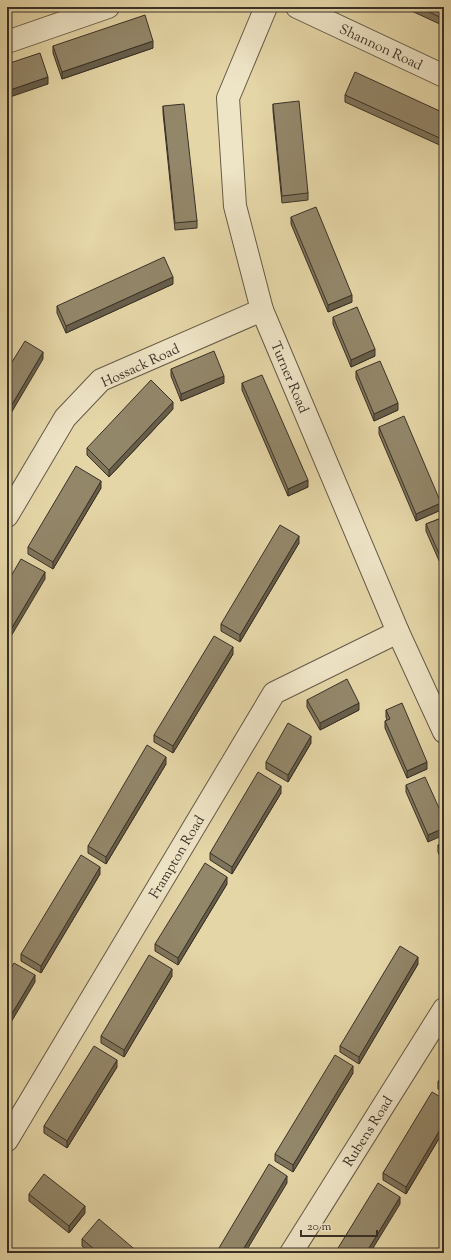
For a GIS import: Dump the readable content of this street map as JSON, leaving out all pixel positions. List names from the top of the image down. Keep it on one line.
{"streets":{"street":["Shannon Road","Hossack Road","Turner Road","Frampton Road","Rubens Road"]},"crossings":[["Hossack Road","Turner Road"],["Turner Road","Frampton Road"]],"scale_bar":"20 m"}
